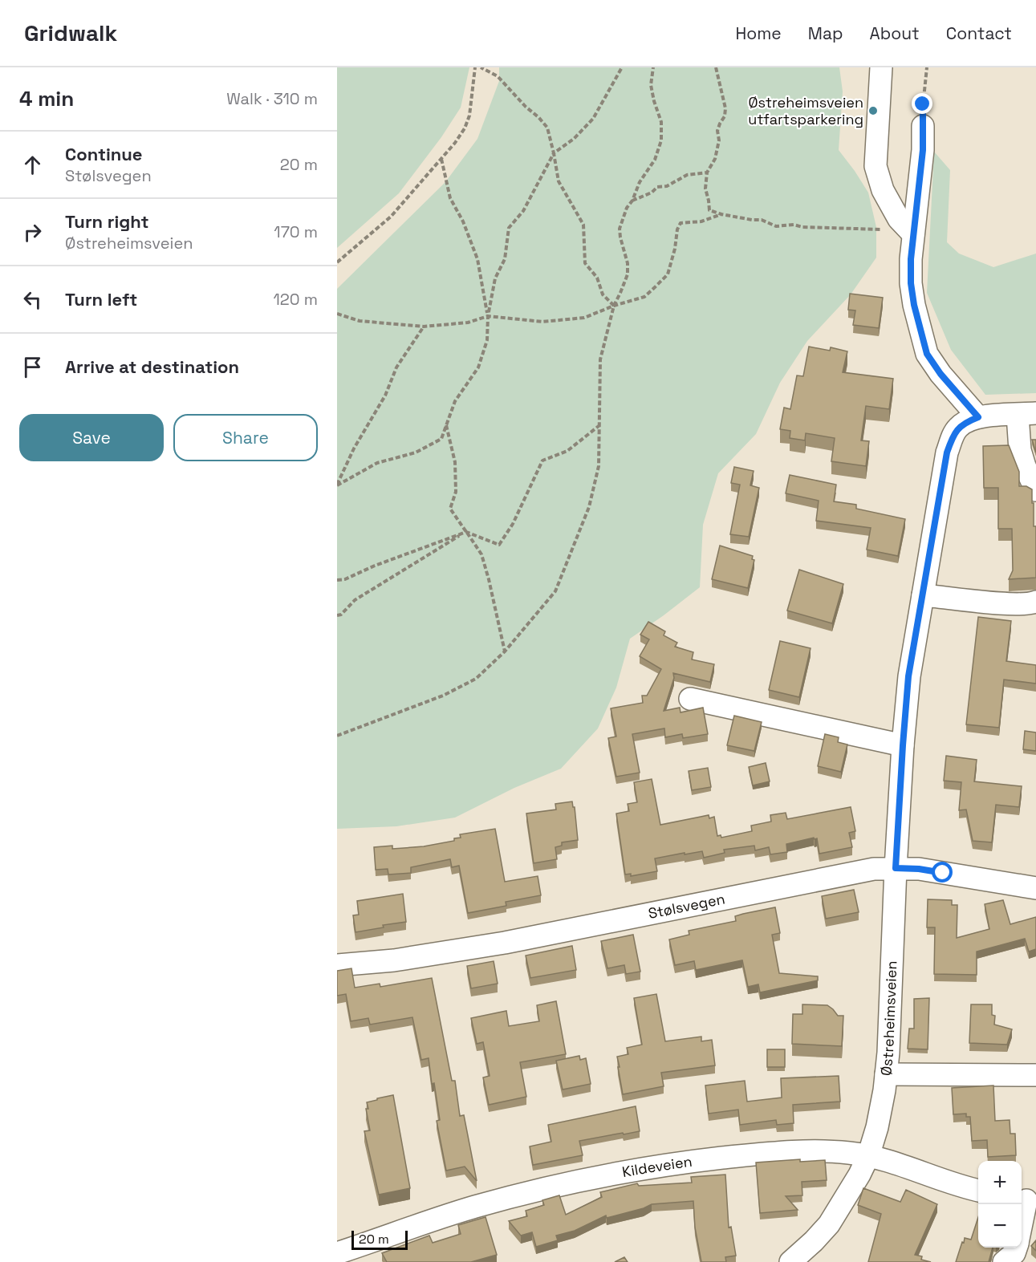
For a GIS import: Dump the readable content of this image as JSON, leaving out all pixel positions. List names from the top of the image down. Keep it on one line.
{"streets":{"street":["Stølsvegen","Østreheimsveien","Kildeveien"]},"crossings":[["Stølsvegen","Østreheimsveien"],["Østreheimsveien","Kildeveien"]],"places":["Østreheimsveien utfartsparkering"],"scale_bar":"20 m","page":{"header":"Gridwalk","nav":["Home","Map","About","Contact"],"heading":["4 min","Walk · 310 m"],"list":[["Continue","Stølsvegen","20 m"],["Turn right","Østreheimsveien","170 m"],["Turn left","120 m"],"Arrive at destination"],"buttons":["Save","Share"],"map_buttons":["+","−"],"scale":"20 m"}}
